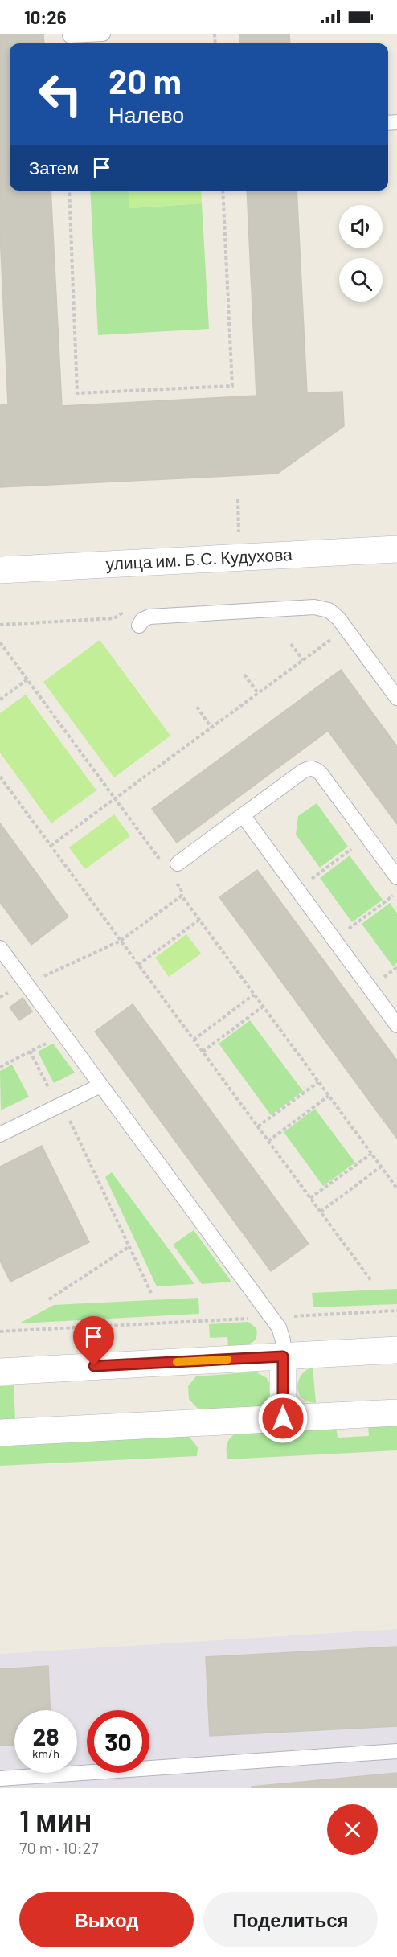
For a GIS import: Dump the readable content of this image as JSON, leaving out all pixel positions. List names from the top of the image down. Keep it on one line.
{"streets":{"street":["улица им. Б.С. Кудухова"]},"page":{"status":"10:26","turn":["20 m","Налево"],"then":"Затем","speed":"28 km/h","limit":"30","heading":["1 мин","70 m · 10:27"],"buttons":["Выход","Поделиться"]}}
